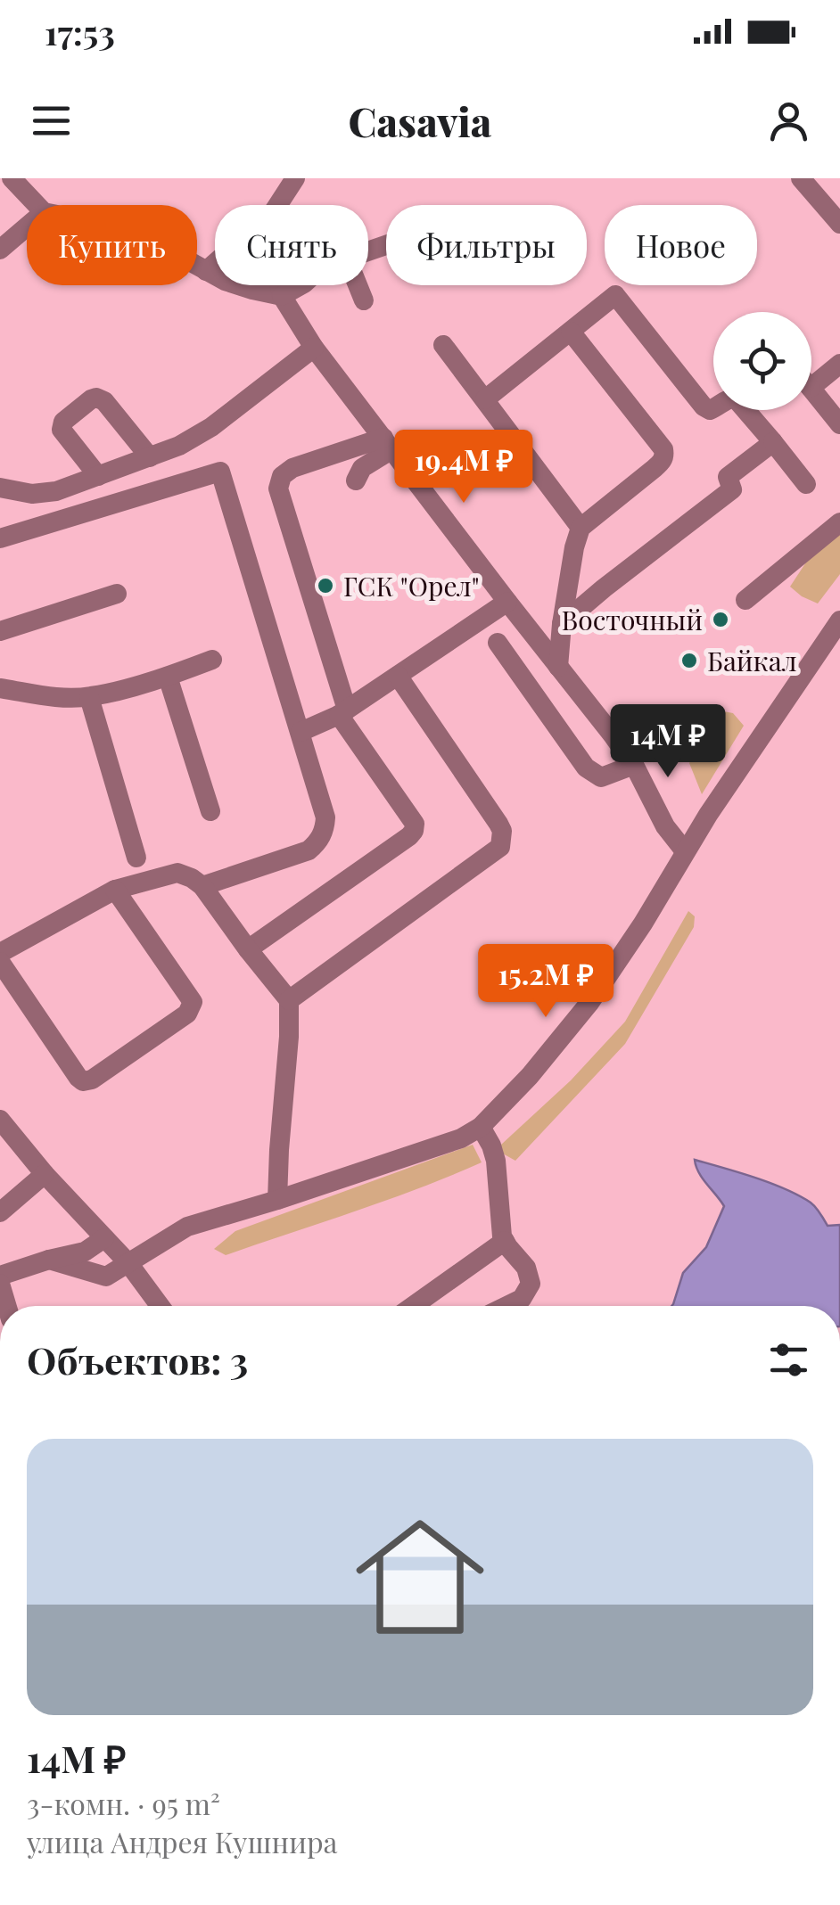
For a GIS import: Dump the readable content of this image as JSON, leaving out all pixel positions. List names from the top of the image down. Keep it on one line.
{"places":["ГСК \"Орел\"","Восточный","Байкал"],"page":{"status":"17:53","header":"Casavia","chip":["Купить","Снять","Фильтры","Новое"],"price":["19.4M ₽","14M ₽","15.2M ₽"],"heading":"Объектов: 3","list":[{"name":"14M ₽","note":"3-комн. · 95 m² · улица Андрея Кушнира"}]}}
